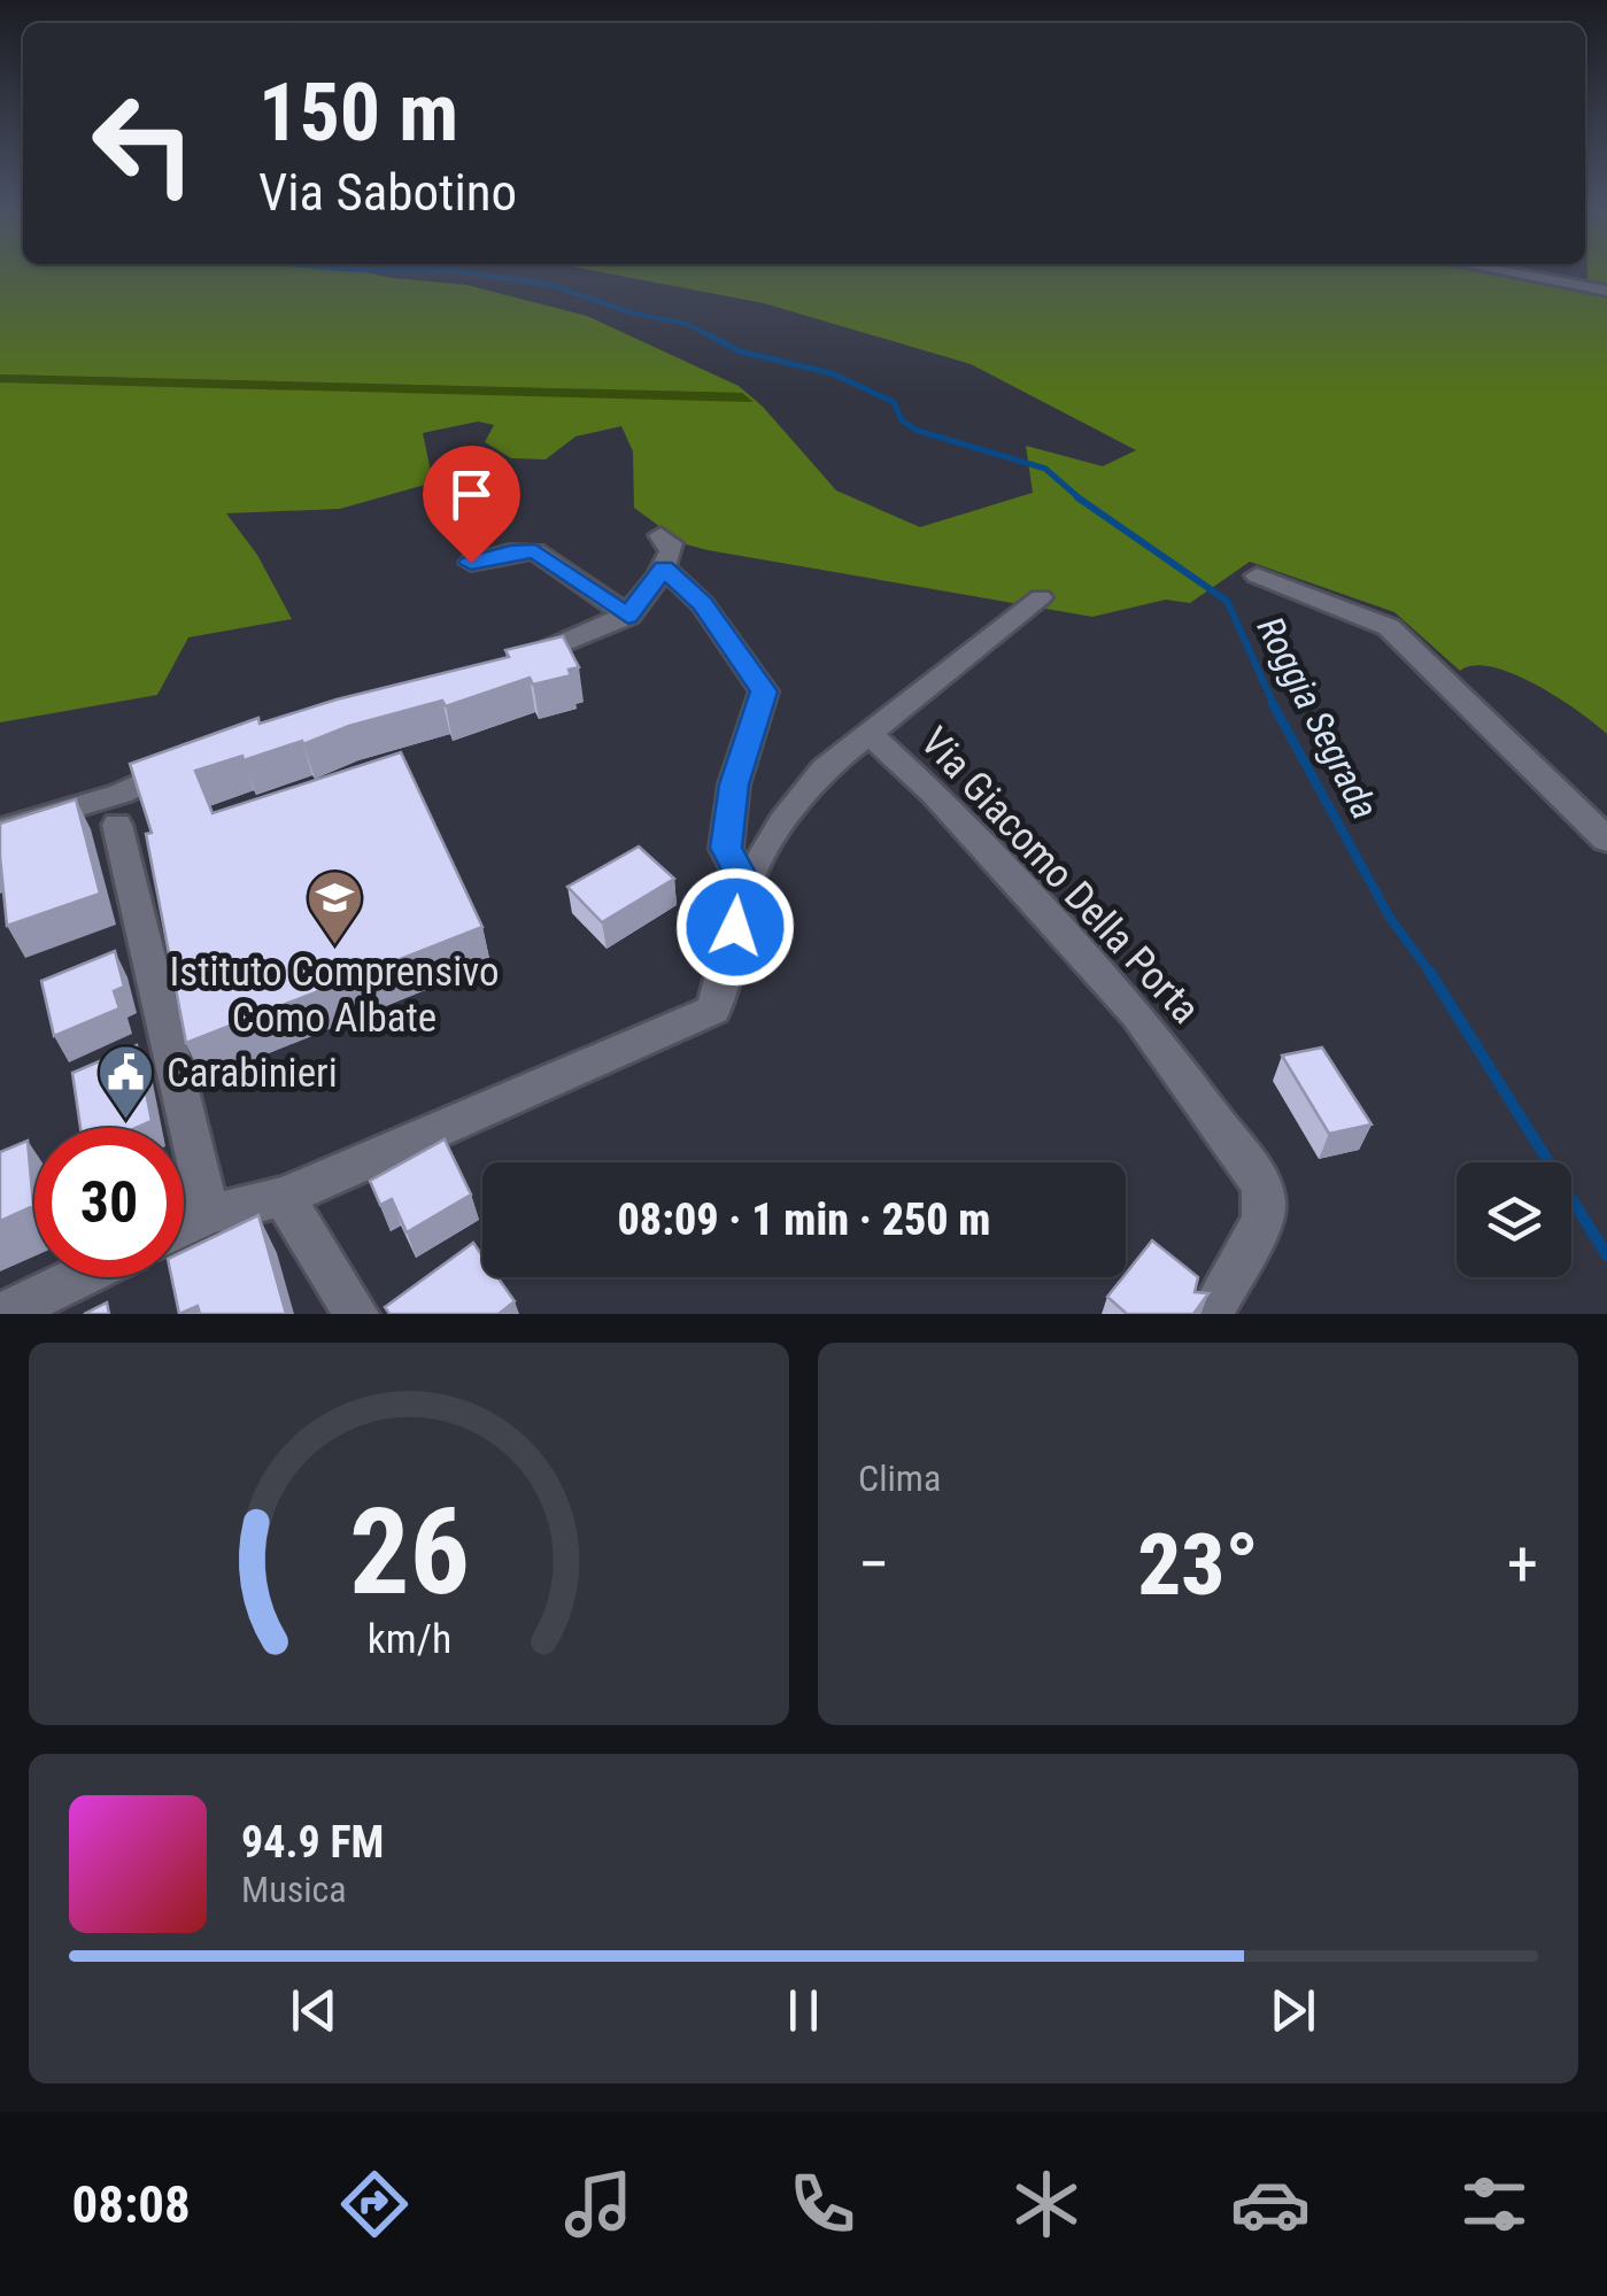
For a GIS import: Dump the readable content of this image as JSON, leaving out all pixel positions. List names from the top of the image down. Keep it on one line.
{"streets":{"street":["Via Giacomo Della Porta"]},"water":["Roggia Segrada"],"places":{"school or university":["Istituto Comprensivo Como Albate"],"public building":["Carabinieri"]},"page":{"turn":["150 m","Via Sabotino"],"limit":"30","trip":"08:09 · 1 min · 250 m","tile":"Clima","heat":["−","23°","+"],"song":["94.9 FM","Musica"],"tabs":"08:08","gauge":["26","km/h"]}}
